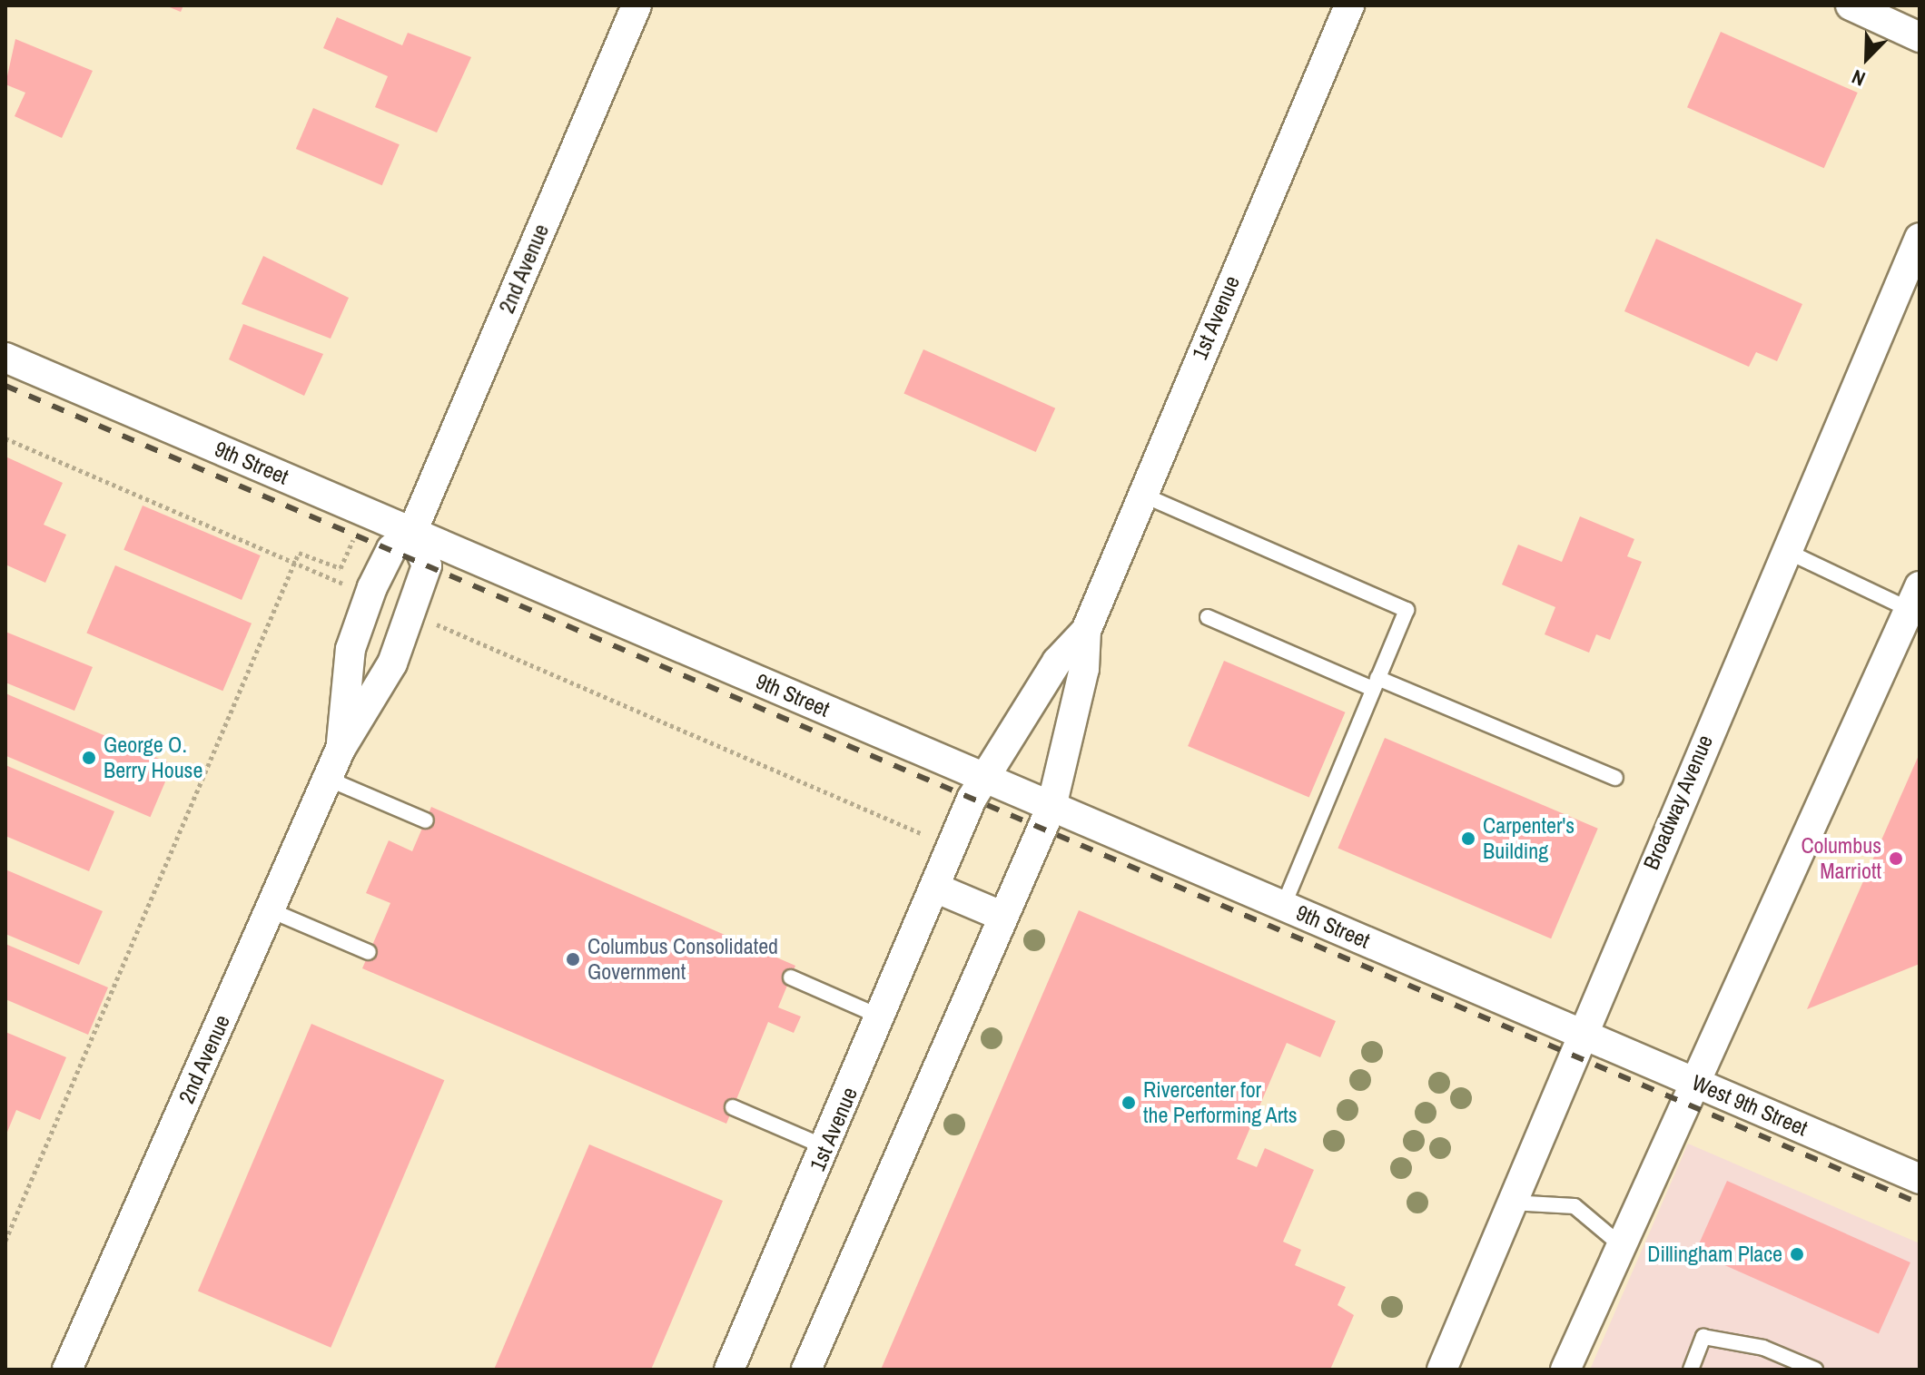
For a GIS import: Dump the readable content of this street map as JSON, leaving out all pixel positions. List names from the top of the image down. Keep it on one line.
{"streets":{"street":["2nd Avenue","1st Avenue","9th Street","Broadway Avenue","West 9th Street"]},"crossings":[["2nd Avenue","9th Street"],["1st Avenue","9th Street"],["9th Street","Broadway Avenue"],["9th Street","West 9th Street"],["Broadway Avenue","West 9th Street"]],"places":["George O. Berry House","Carpenter's Building","Columbus Marriott","Columbus Consolidated Government","Rivercenter for the Performing Arts","Dillingham Place"],"north":"bottom left"}
